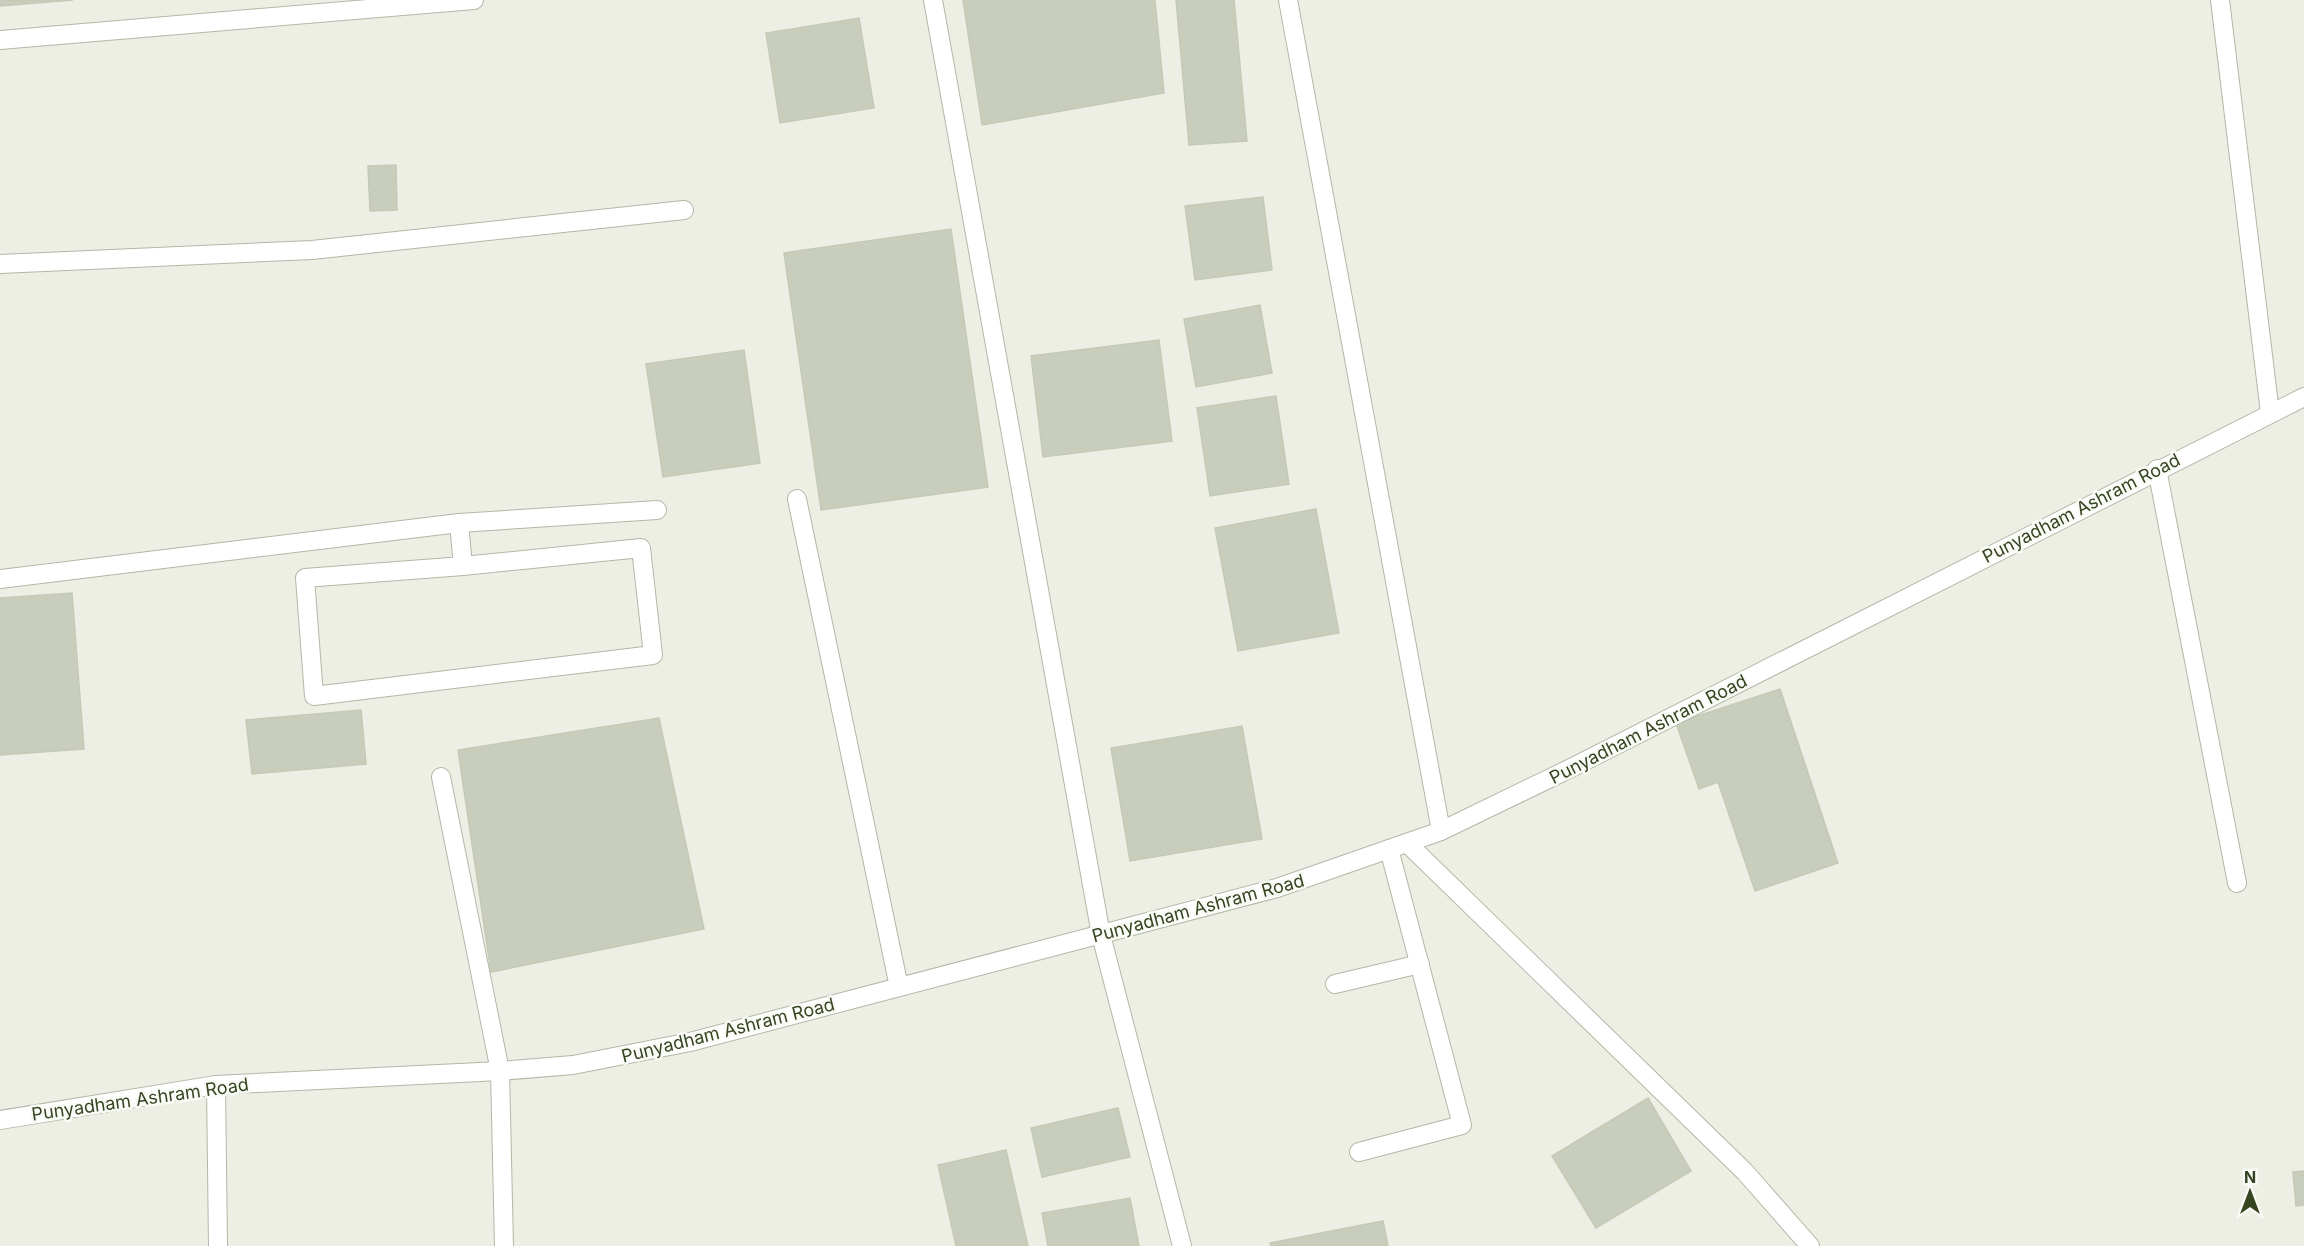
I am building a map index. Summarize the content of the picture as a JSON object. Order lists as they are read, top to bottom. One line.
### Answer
{"streets":{"street":["Punyadham Ashram Road"]},"north":"top"}
